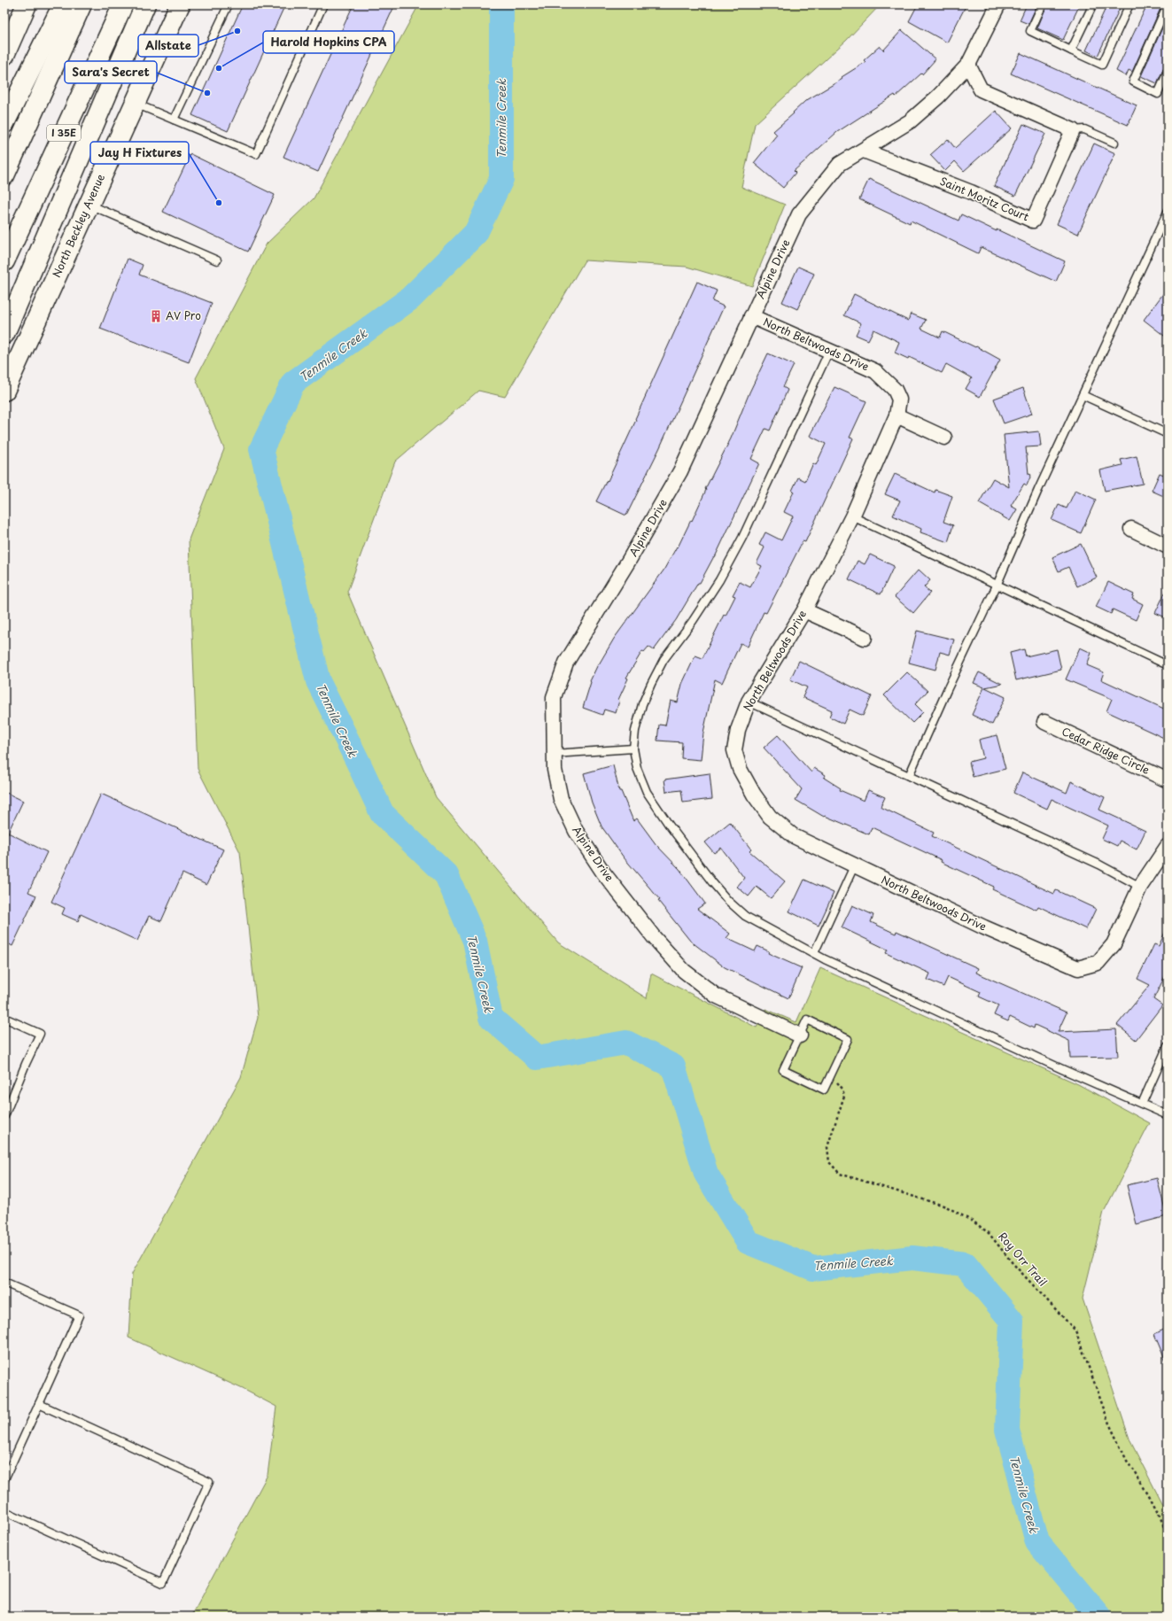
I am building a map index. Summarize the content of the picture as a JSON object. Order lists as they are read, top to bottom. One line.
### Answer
{"streets":{"main road":["I 35E","North Beckley Avenue"],"street":["Saint Moritz Court","Alpine Drive","North Beltwoods Drive","Cedar Ridge Circle"],"path":["Roy Orr Trail"]},"crossings":[["Saint Moritz Court","Alpine Drive"],["Alpine Drive","North Beltwoods Drive"]],"water":["Tenmile Creek"],"places":{"other":["Allstate","Harold Hopkins CPA","Sara's Secret","Jay H Fixtures"],"building":["AV Pro"]}}
